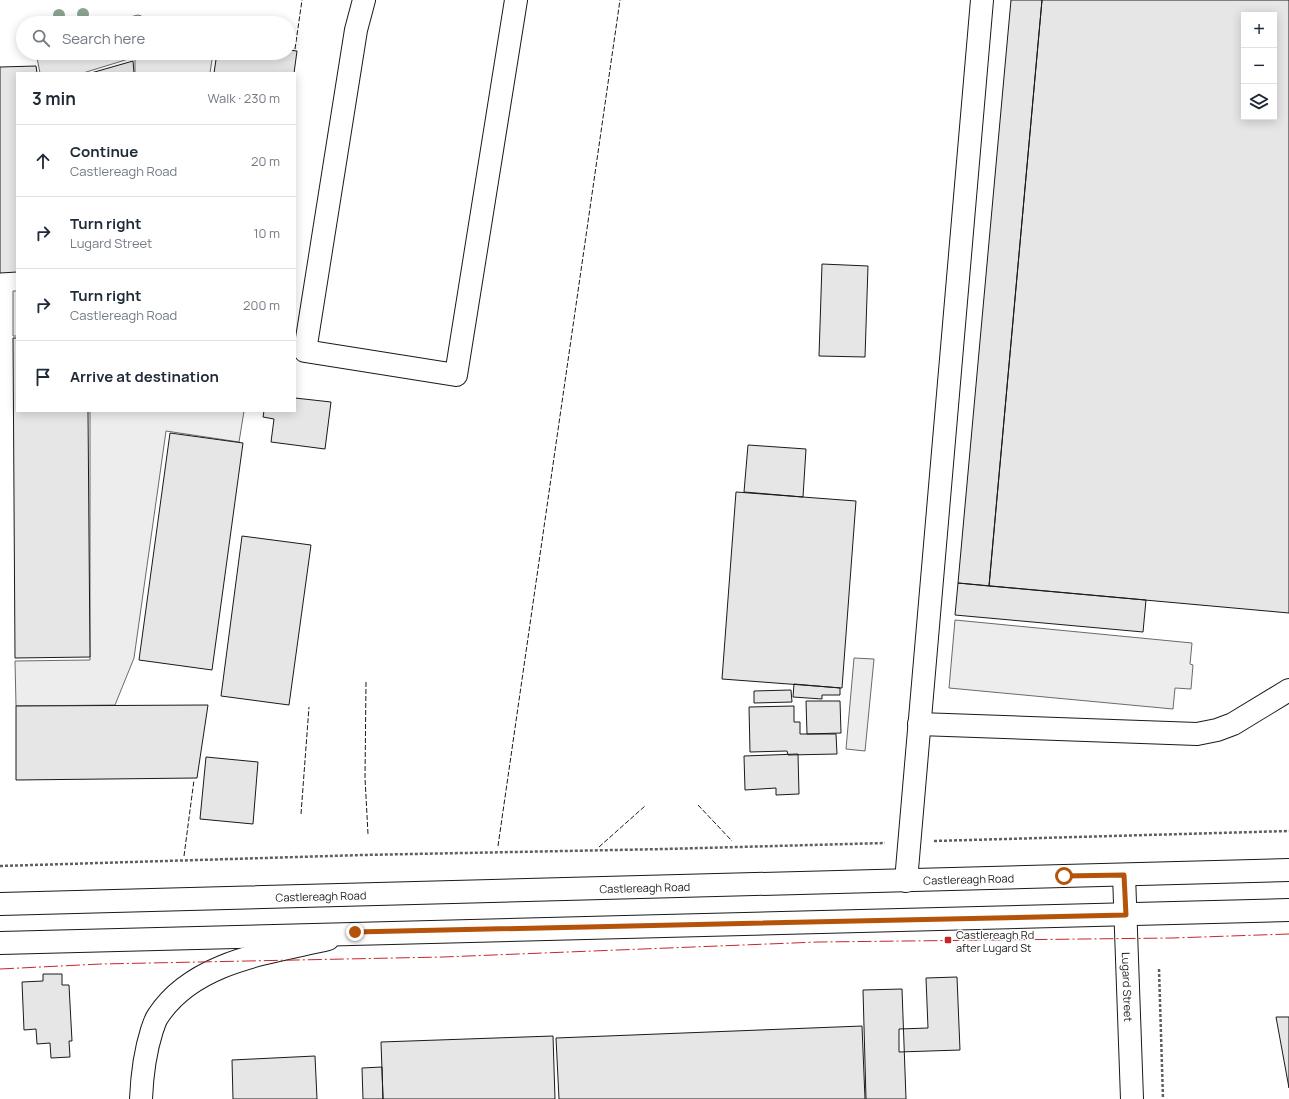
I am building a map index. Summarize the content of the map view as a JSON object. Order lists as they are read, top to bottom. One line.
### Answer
{"streets":{"main road":["Castlereagh Road","Lugard Street"]},"crossings":[["Castlereagh Road","Lugard Street"]],"places":{"transit":["Castlereagh Rd after Lugard St"]},"page":{"map_buttons":["+","−"],"search":"Search here","heading":["3 min","Walk · 230 m"],"list":[["Continue","Castlereagh Road","20 m"],["Turn right","Lugard Street","10 m"],["Turn right","Castlereagh Road","200 m"],"Arrive at destination"]}}
